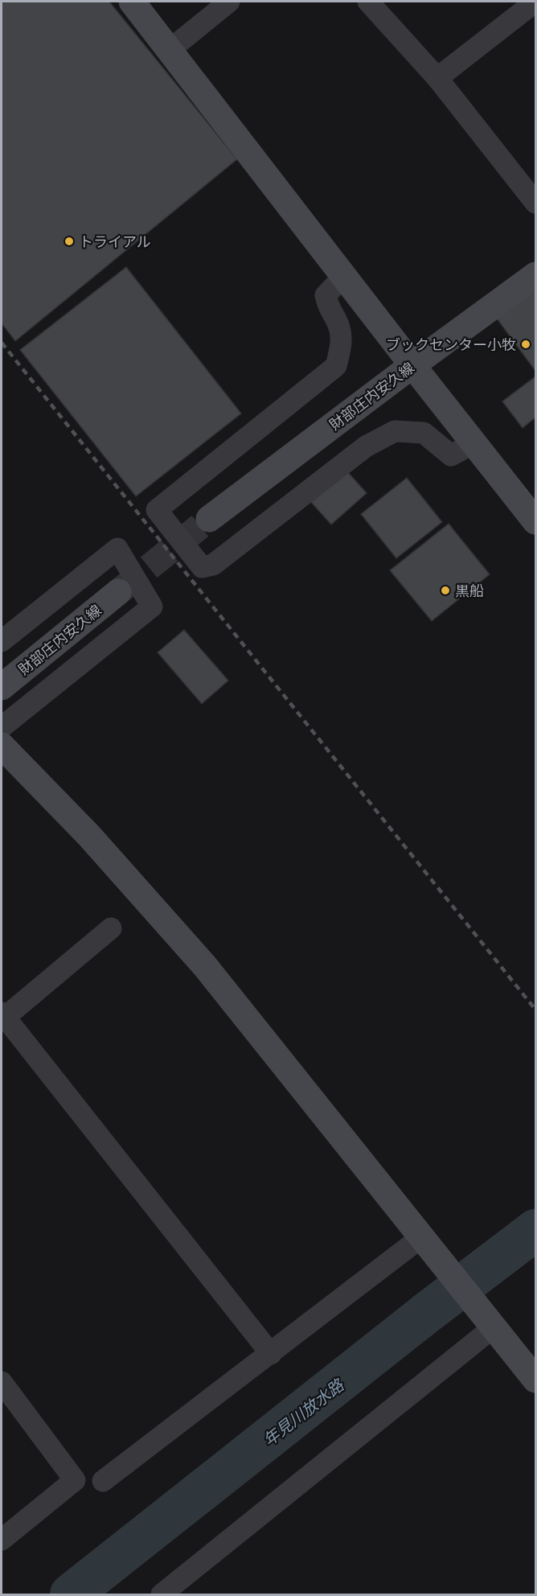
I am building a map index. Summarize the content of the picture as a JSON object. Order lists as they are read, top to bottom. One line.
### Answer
{"streets":{"street":["財部庄内安久線"]},"water":["年見川放水路"],"places":["トライアル","ブックセンター小牧","黒船"]}
